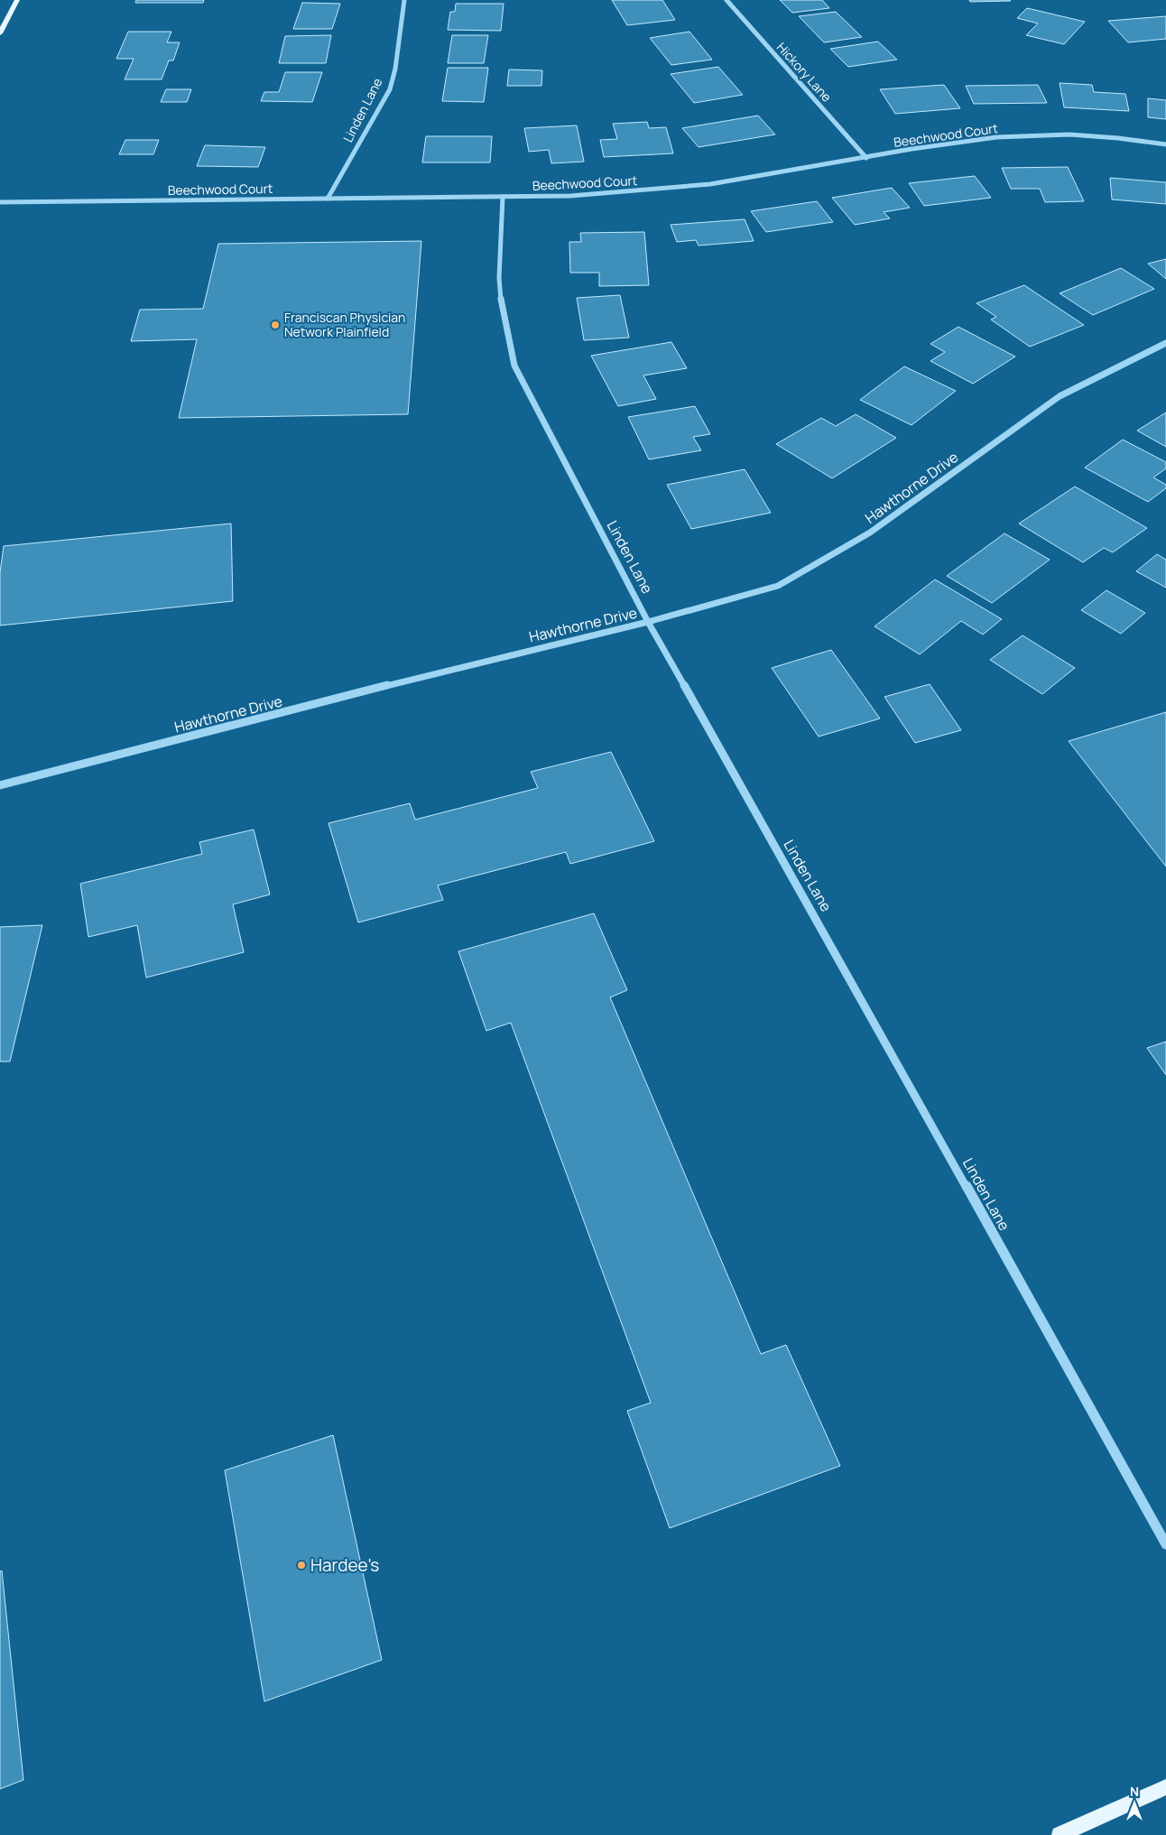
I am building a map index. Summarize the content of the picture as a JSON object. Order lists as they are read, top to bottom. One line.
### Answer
{"streets":{"street":["Hickory Lane","Linden Lane","Beechwood Court","Hawthorne Drive"]},"crossings":[["Hickory Lane","Beechwood Court"],["Linden Lane","Beechwood Court"],["Linden Lane","Hawthorne Drive"]],"places":["Franciscan Physician Network Plainfield","Hardee's"],"north":"top"}
